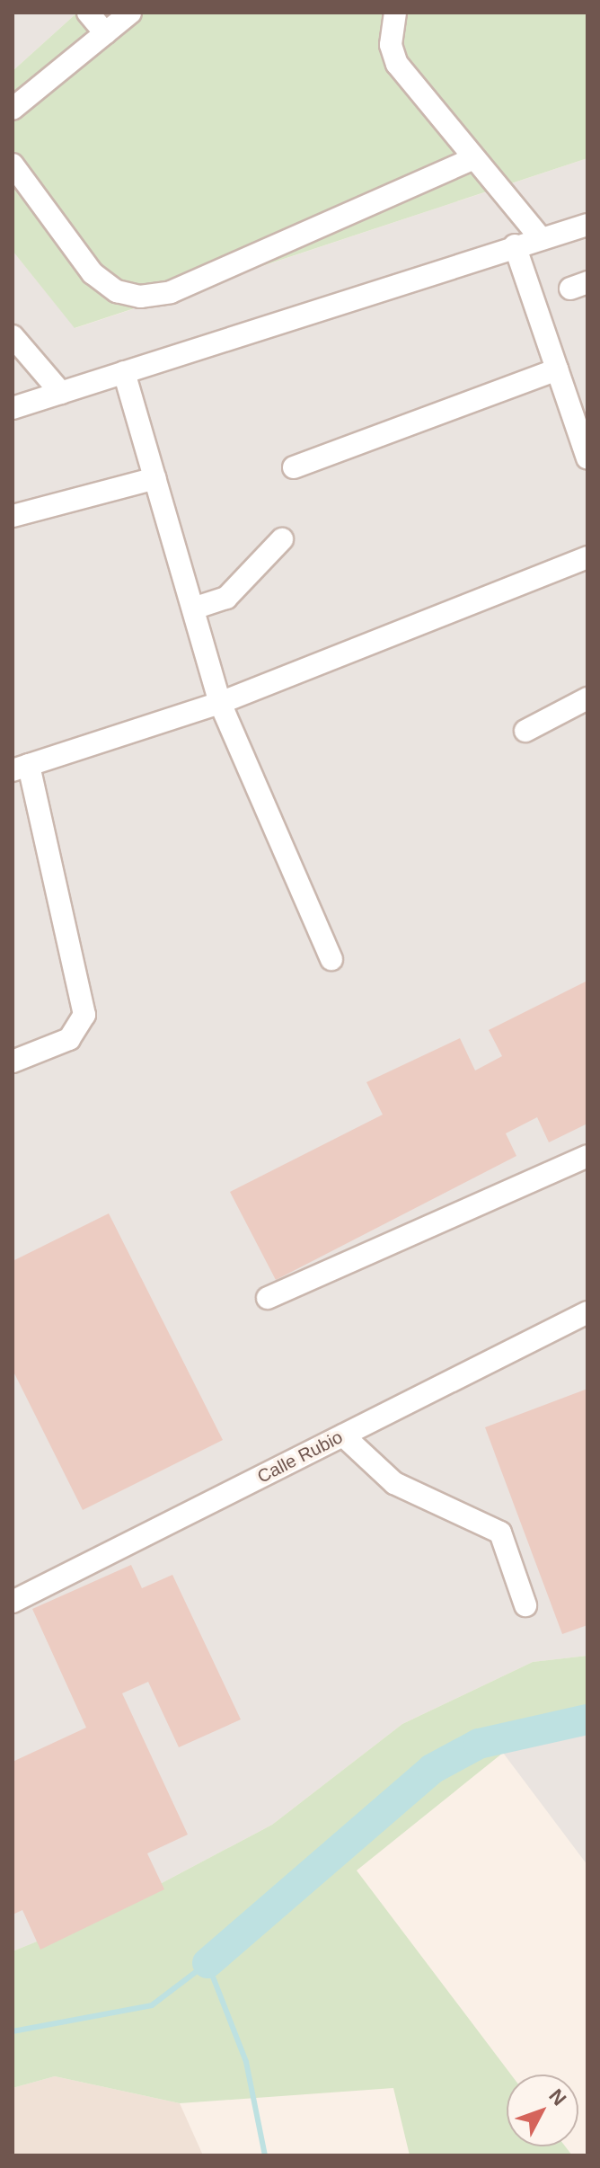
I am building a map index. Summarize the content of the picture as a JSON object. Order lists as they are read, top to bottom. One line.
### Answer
{"streets":{"street":["Calle Rubio"]},"north":"top right"}
